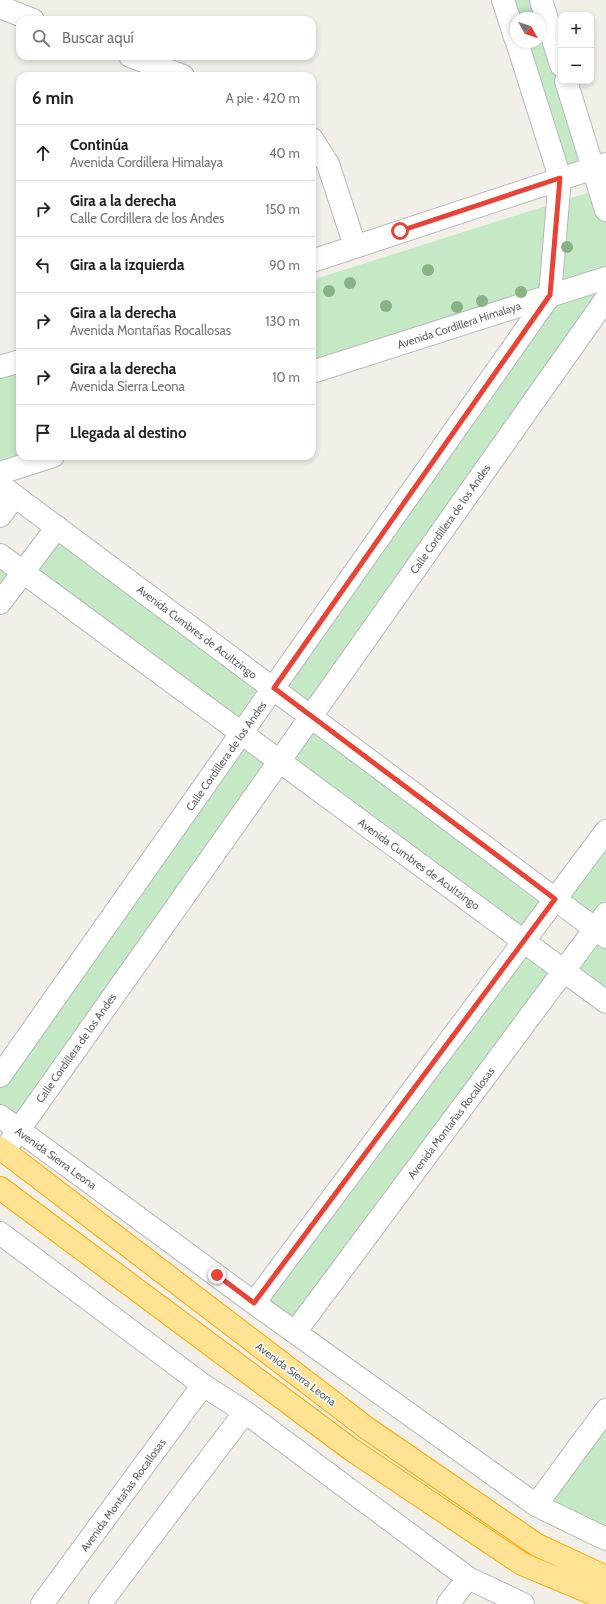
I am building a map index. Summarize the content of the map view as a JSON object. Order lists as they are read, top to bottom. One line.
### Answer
{"streets":{"highway":["Avenida Sierra Leona"],"street":["Avenida Cordillera Himalaya","Calle Cordillera de los Andes","Avenida Cumbres de Acultzingo","Avenida Montañas Rocallosas"]},"crossings":[["Avenida Cordillera Himalaya","Calle Cordillera de los Andes"],["Calle Cordillera de los Andes","Avenida Cumbres de Acultzingo"],["Calle Cordillera de los Andes","Avenida Sierra Leona"],["Avenida Cumbres de Acultzingo","Avenida Montañas Rocallosas"],["Avenida Montañas Rocallosas","Avenida Sierra Leona"]],"north":"bottom right","page":{"map_buttons":["+","−"],"search":"Buscar aquí","heading":["6 min","A pie · 420 m"],"list":[["Continúa","Avenida Cordillera Himalaya","40 m"],["Gira a la derecha","Calle Cordillera de los Andes","150 m"],["Gira a la izquierda","90 m"],["Gira a la derecha","Avenida Montañas Rocallosas","130 m"],["Gira a la derecha","Avenida Sierra Leona","10 m"],"Llegada al destino"]}}
